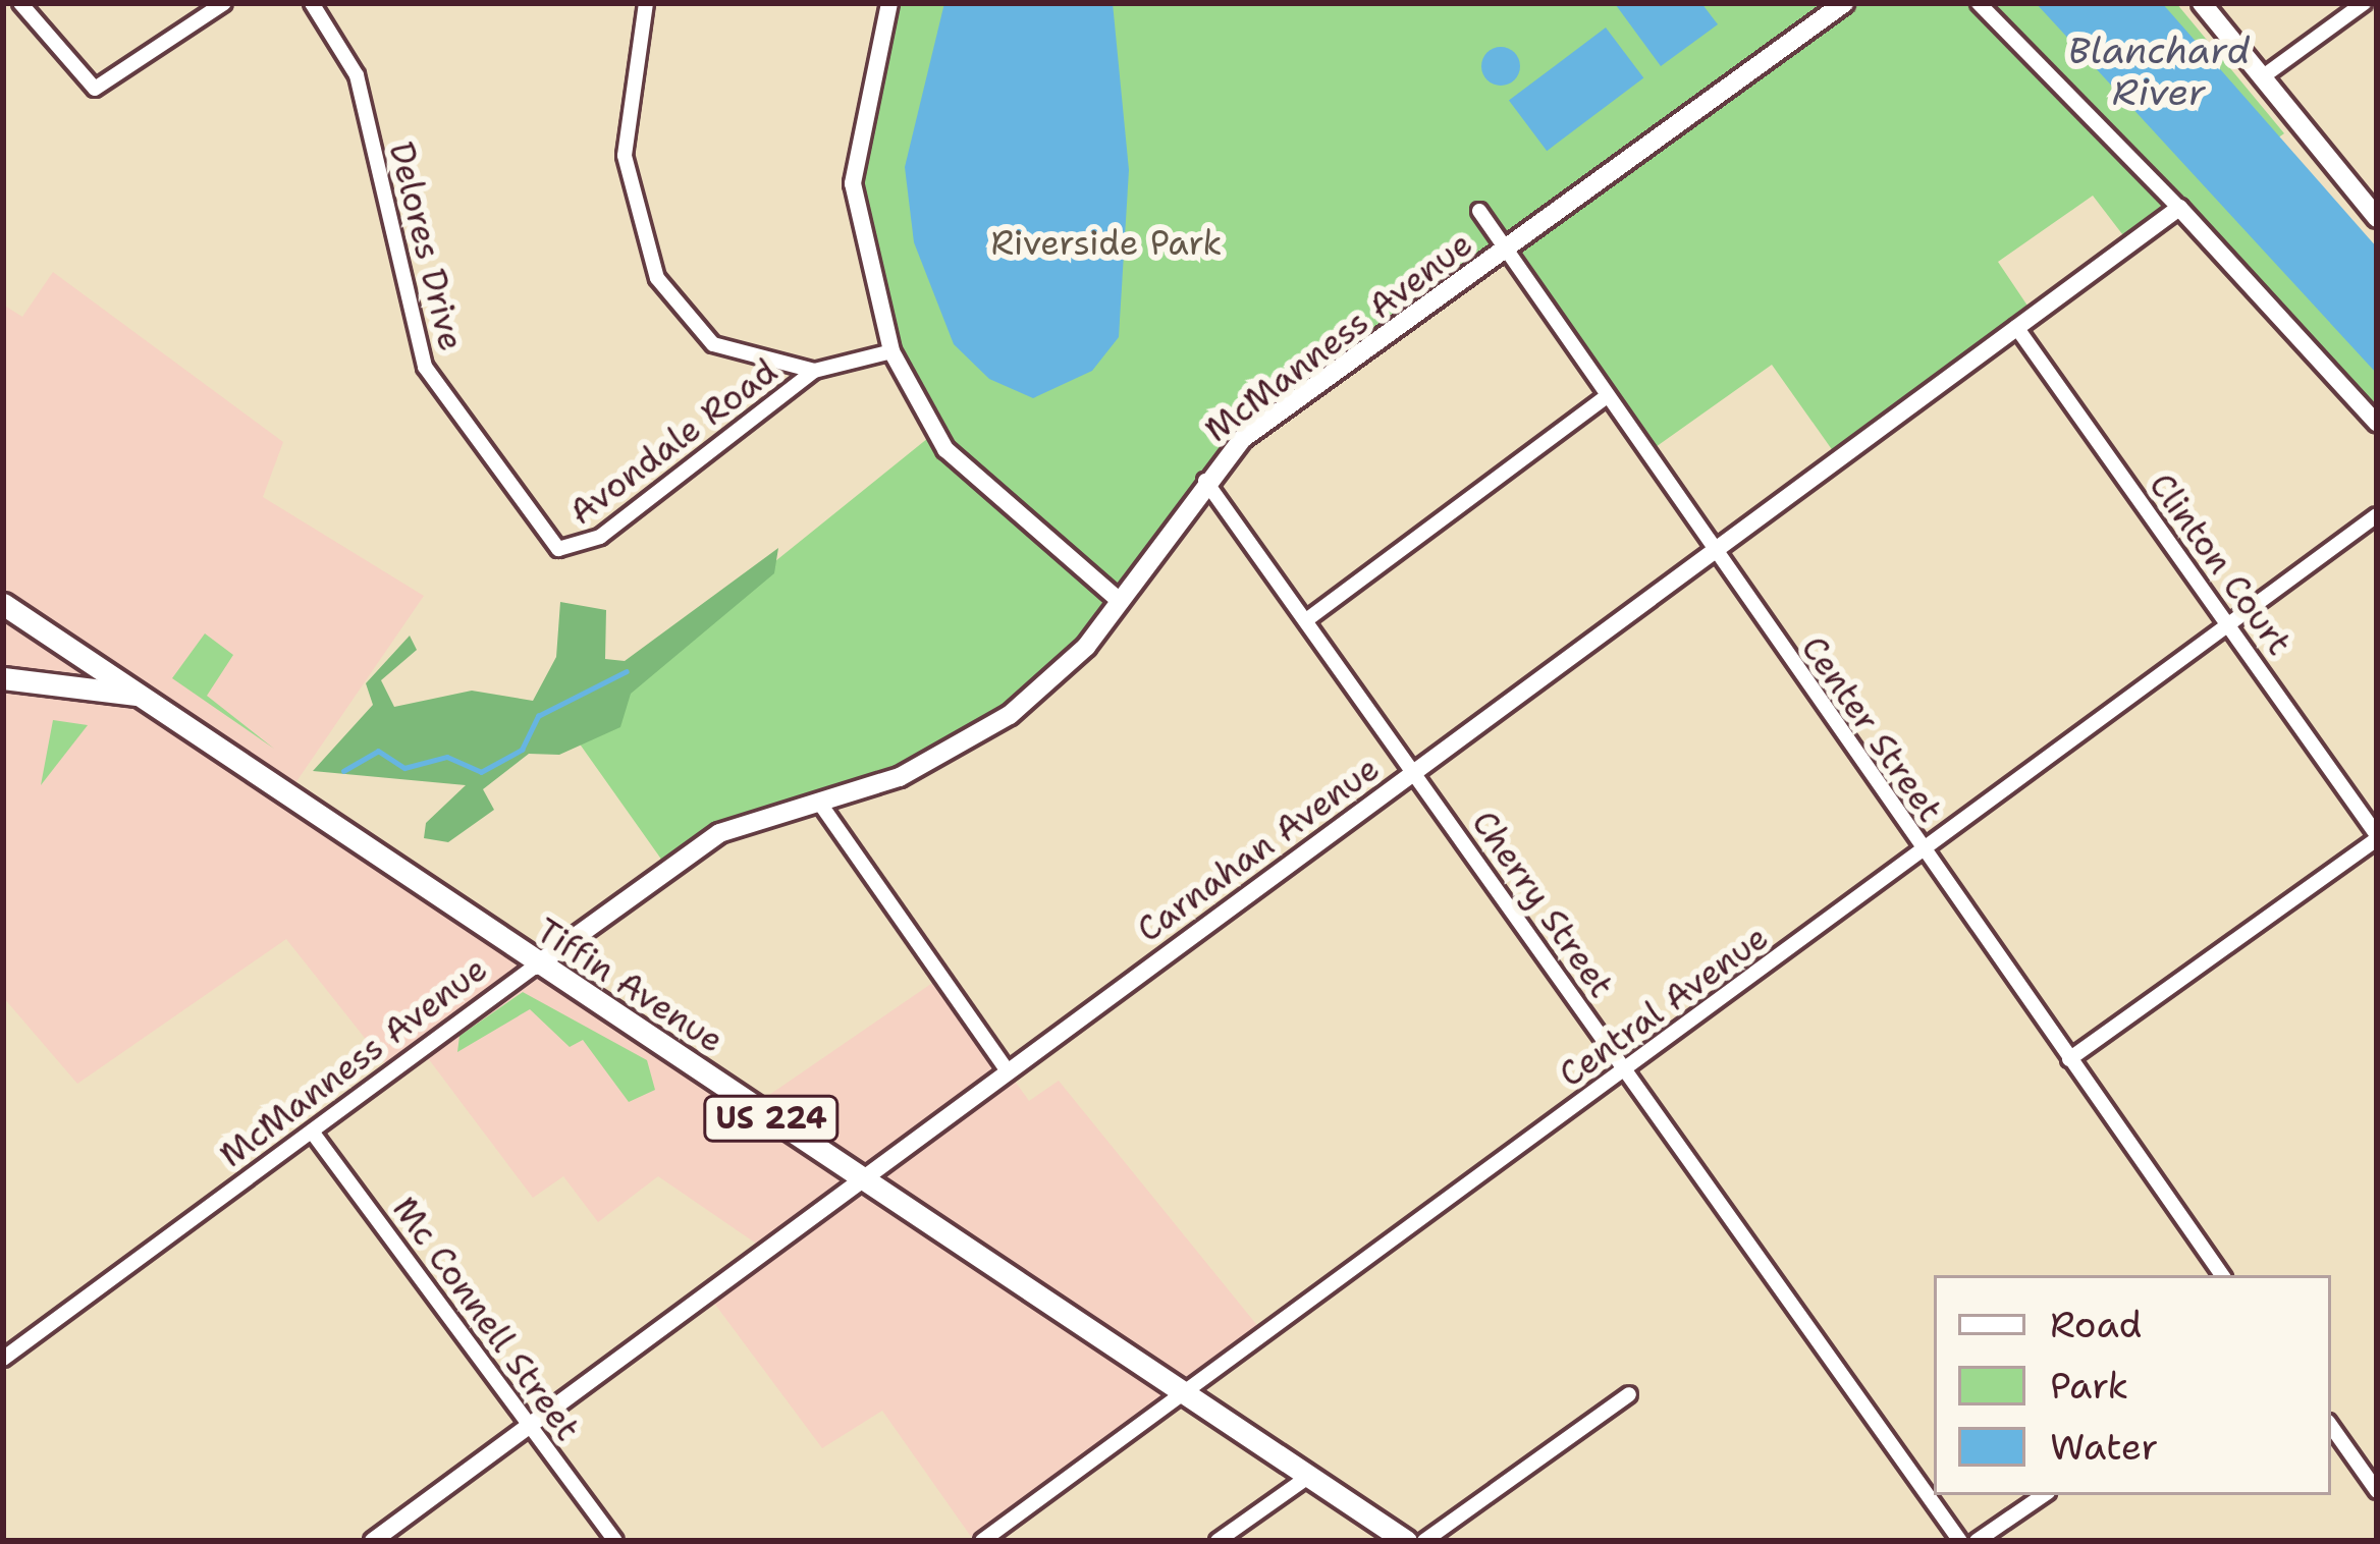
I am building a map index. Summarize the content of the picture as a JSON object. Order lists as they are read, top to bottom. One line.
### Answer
{"streets":{"main road":["McManness Avenue","Tiffin Avenue","US 224"],"street":["Delores Drive","Avondale Road","Clinton Court","Center Street","Carnahan Avenue","Cherry Street","Central Avenue","Mc Connell Street"]},"crossings":[["Delores Drive","Avondale Road"],["McManness Avenue","Center Street"],["McManness Avenue","Cherry Street"],["McManness Avenue","Tiffin Avenue"],["McManness Avenue","Mc Connell Street"],["Clinton Court","Carnahan Avenue"],["Clinton Court","Central Avenue"],["Center Street","Carnahan Avenue"],["Center Street","Central Avenue"],["Carnahan Avenue","Cherry Street"],["Carnahan Avenue","Tiffin Avenue"],["Carnahan Avenue","Mc Connell Street"],["Cherry Street","Central Avenue"],["Tiffin Avenue","Central Avenue"]],"water":["Blanchard River"],"parks":["Riverside Park"],"legend":["Road","Park","Water"]}
